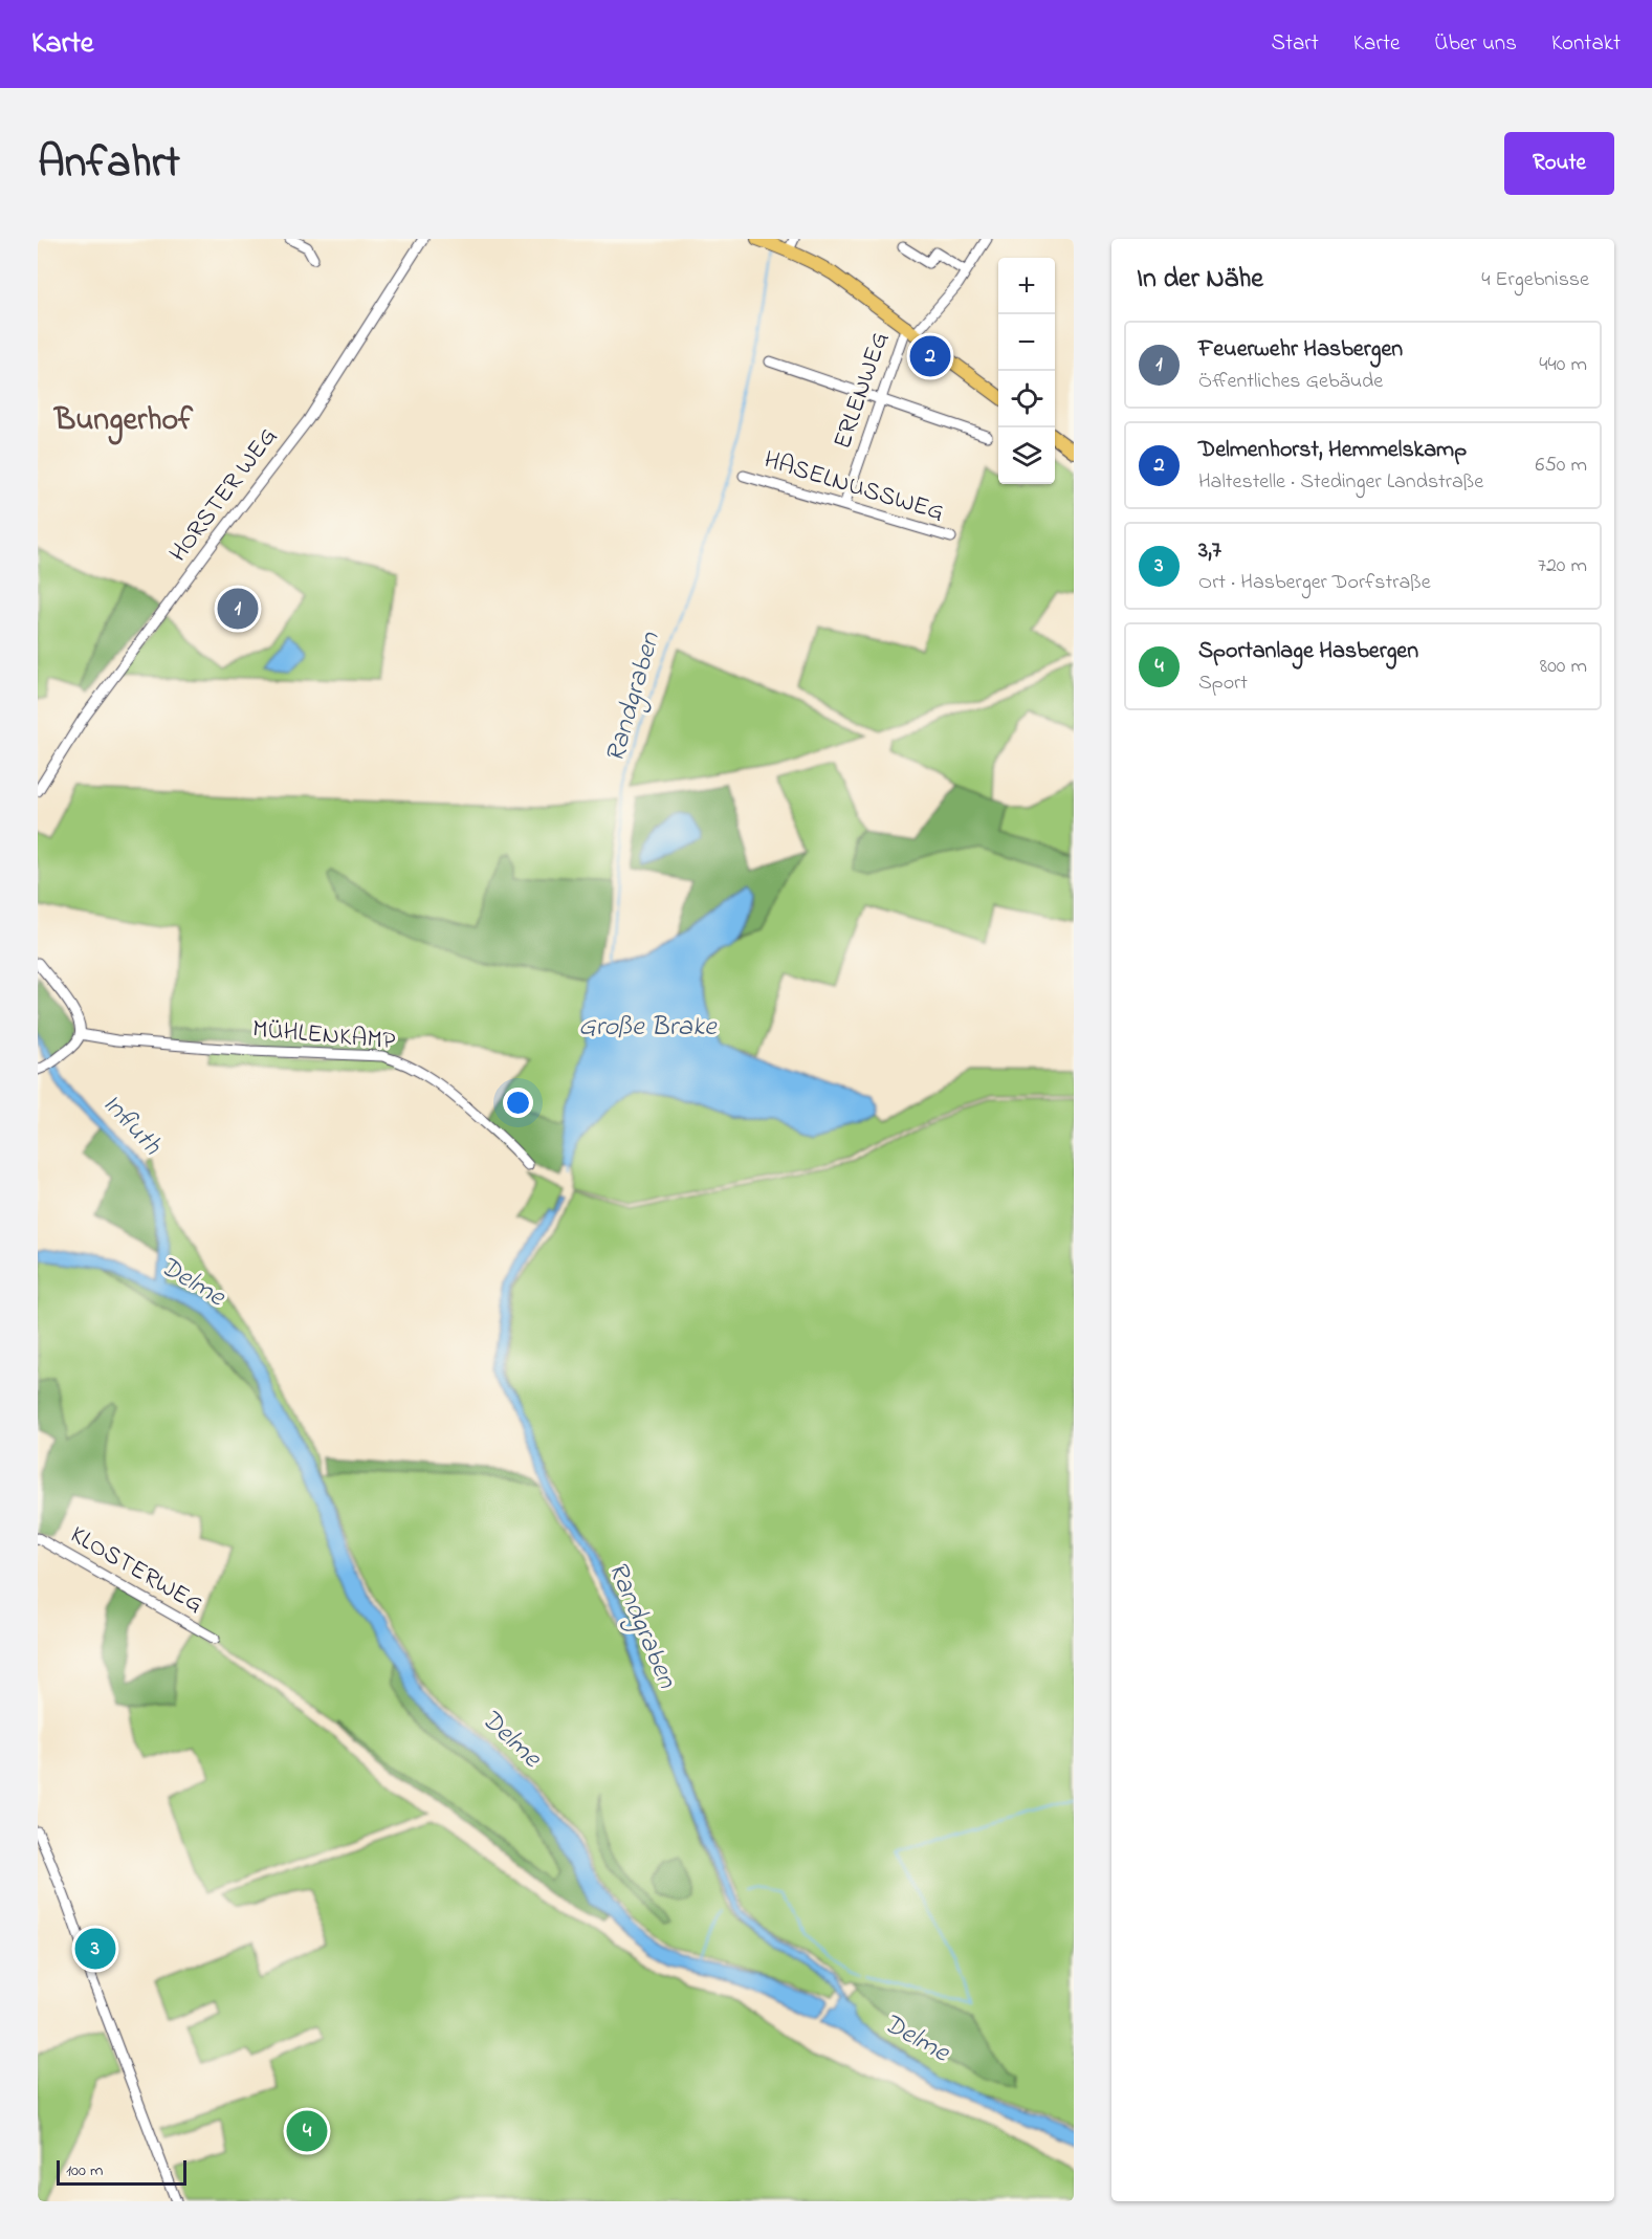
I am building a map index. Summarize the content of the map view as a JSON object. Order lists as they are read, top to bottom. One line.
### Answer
{"streets":{"street":["ERLENWEG","HASELNUSSWEG","HORSTER WEG","MÜHLENKAMP","KLOSTERWEG"]},"crossings":[["ERLENWEG","HASELNUSSWEG"]],"districts":["Bungerhof"],"water":["Randgraben","Große Brake","Influth","Delme"],"scale_bar":"100 m","page":{"header":"Karte","nav":["Start","Karte","Über uns","Kontakt"],"title":"Anfahrt","buttons":"Route","heading":["In der Nähe","4 Ergebnisse"],"map_buttons":["+","−"],"list":[{"mark":"1","name":"Feuerwehr Hasbergen","note":"Öffentliches Gebäude","value":"440 m"},{"mark":"2","name":"Delmenhorst, Hemmelskamp","note":"Haltestelle · Stedinger Landstraße","value":"650 m"},{"mark":"3","name":"3,7","note":"Ort · Hasberger Dorfstraße","value":"720 m"},{"mark":"4","name":"Sportanlage Hasbergen","note":"Sport","value":"800 m"}],"pins":["2","1","3","4"],"scale":"100 m"}}
